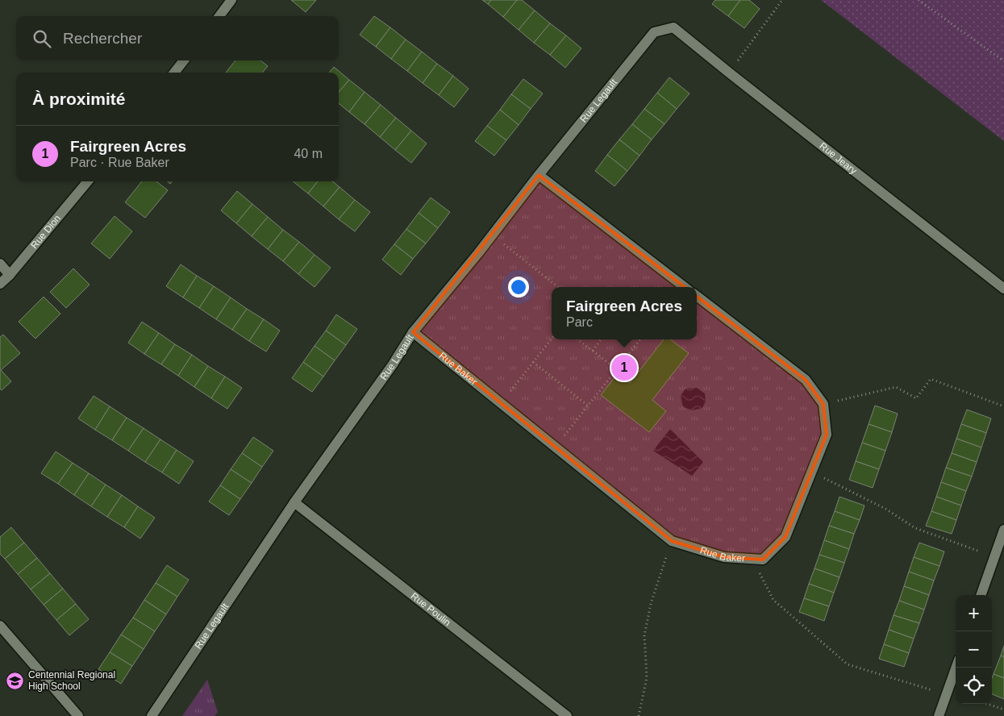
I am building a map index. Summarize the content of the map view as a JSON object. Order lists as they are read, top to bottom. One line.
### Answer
{"streets":{"street":["Rue Legault","Rue Jeary","Rue Dion","Rue Baker","Rue Poulin"]},"crossings":[["Rue Legault","Rue Jeary"],["Rue Legault","Rue Baker"],["Rue Legault","Rue Poulin"]],"places":{"school or university":["Centennial Regional High School"]},"page":{"search":"Rechercher","heading":"À proximité","list":[{"mark":"1","name":"Fairgreen Acres","note":"Parc · Rue Baker","value":"40 m"}],"popup":["Fairgreen Acres","Parc"],"pins":"1","map_buttons":["+","−"]}}
